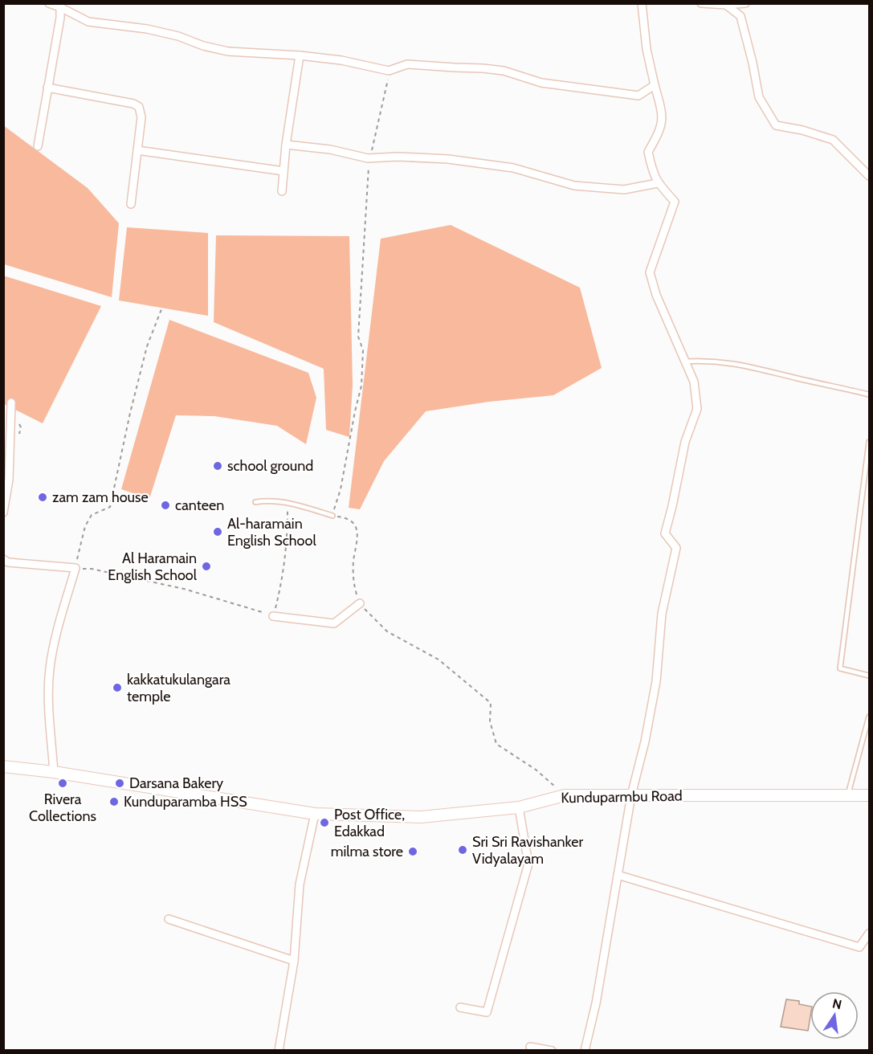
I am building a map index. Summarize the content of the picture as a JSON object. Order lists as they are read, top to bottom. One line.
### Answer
{"streets":{"main road":["Kunduparmbu Road"]},"places":["school ground","zam zam house","canteen","Al-haramain English School","Al Haramain English School","kakkatukulangara temple","Rivera Collections","Darsana Bakery","Kunduparamba HSS","Post Office, Edakkad","Sri Sri Ravishanker Vidyalayam","milma store"],"north":"top"}
